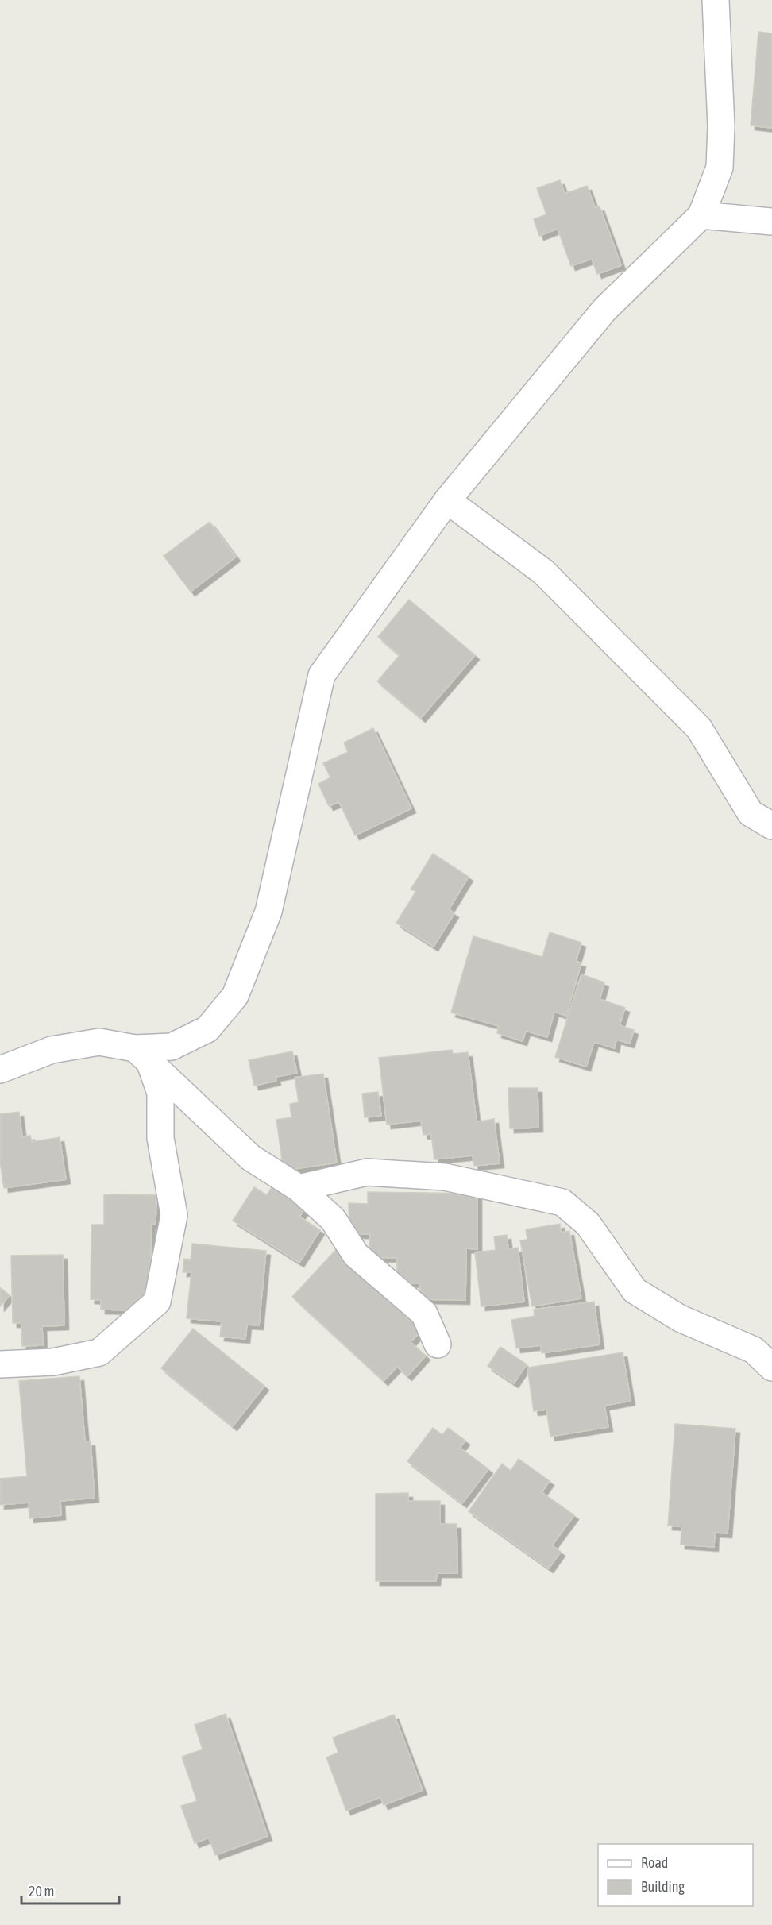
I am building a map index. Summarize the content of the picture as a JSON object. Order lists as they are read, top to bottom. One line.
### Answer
{"legend":["Road","Building"],"scale_bar":"20 m"}
